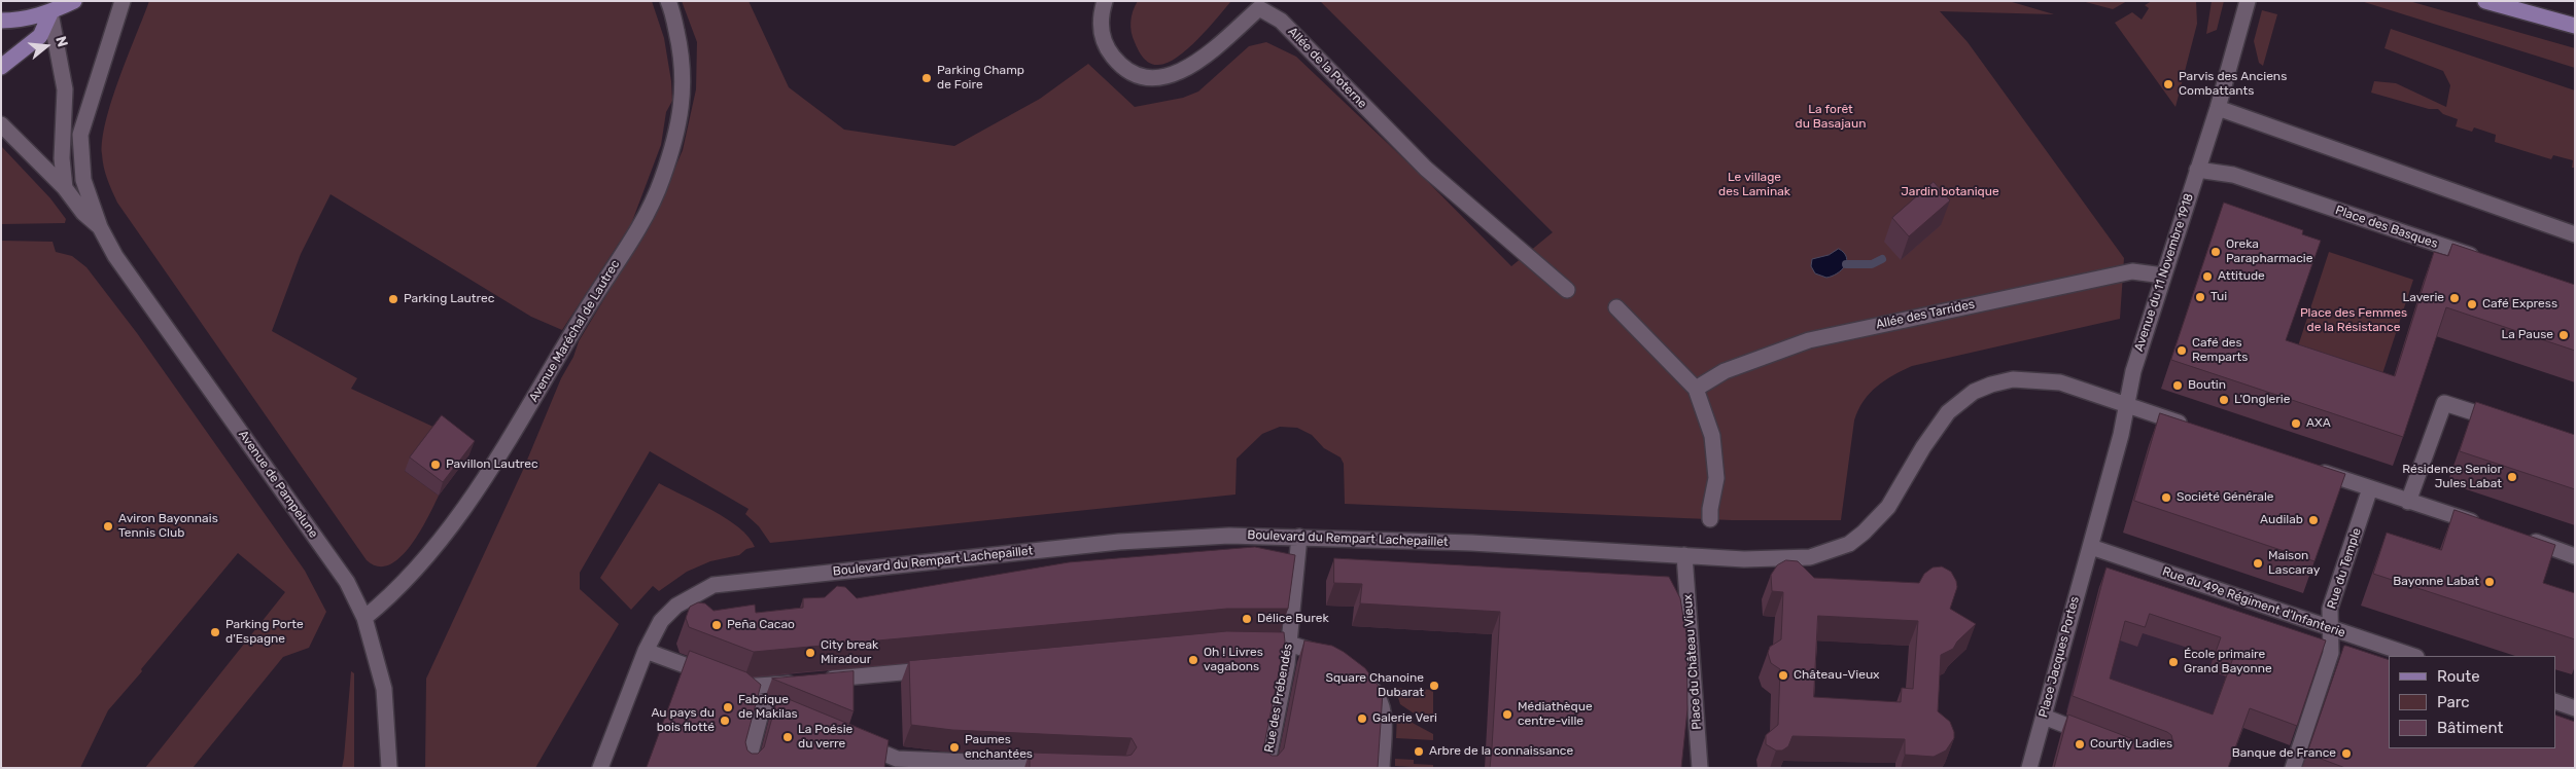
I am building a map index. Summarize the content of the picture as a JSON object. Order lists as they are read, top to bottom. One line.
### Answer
{"streets":{"street":["Allée de la Poterne","Place des Basques","Avenue du 11 Novembre 1918","Allée des Tarrides","Avenue Maréchal de Lautrec","Avenue de Pampelune","Boulevard du Rempart Lachepaillet","Rue du Temple","Rue du 49e Régiment d'Infanterie","Place Jacques Portes","Place du Château Vieux","Rue des Prébendés"]},"crossings":[["Place des Basques","Avenue du 11 Novembre 1918"],["Avenue du 11 Novembre 1918","Allée des Tarrides"],["Avenue du 11 Novembre 1918","Boulevard du Rempart Lachepaillet"],["Avenue du 11 Novembre 1918","Rue du 49e Régiment d'Infanterie"],["Avenue du 11 Novembre 1918","Place Jacques Portes"],["Avenue Maréchal de Lautrec","Avenue de Pampelune"],["Boulevard du Rempart Lachepaillet","Place du Château Vieux"],["Boulevard du Rempart Lachepaillet","Rue des Prébendés"],["Rue du Temple","Rue du 49e Régiment d'Infanterie"],["Rue du 49e Régiment d'Infanterie","Place Jacques Portes"]],"parks":["La forêt du Basajaun","Le village des Laminak","Jardin botanique","Place des Femmes de la Résistance"],"places":["Parking Champ de Foire","Parvis des Anciens Combattants","Oreka Parapharmacie","Attitude","Tui","Laverie","Parking Lautrec","Café Express","La Pause","Café des Remparts","Boutin","L'Onglerie","AXA","Pavillon Lautrec","Résidence Senior Jules Labat","Société Générale","Audilab","Aviron Bayonnais Tennis Club","Maison Lascaray","Bayonne Labat","Délice Burek","Peña Cacao","Parking Porte d'Espagne","City break Miradour","Oh ! Livres vagabons","École primaire Grand Bayonne","Château-Vieux","Square Chanoine Dubarat","Fabrique de Makilas","Médiathèque centre-ville","Galerie Veri","Au pays du bois flotté","La Poésie du verre","Courtly Ladies","Paumes enchantées","Arbre de la connaissance","Banque de France"],"legend":["Route","Parc","Bâtiment"],"north":"right"}
